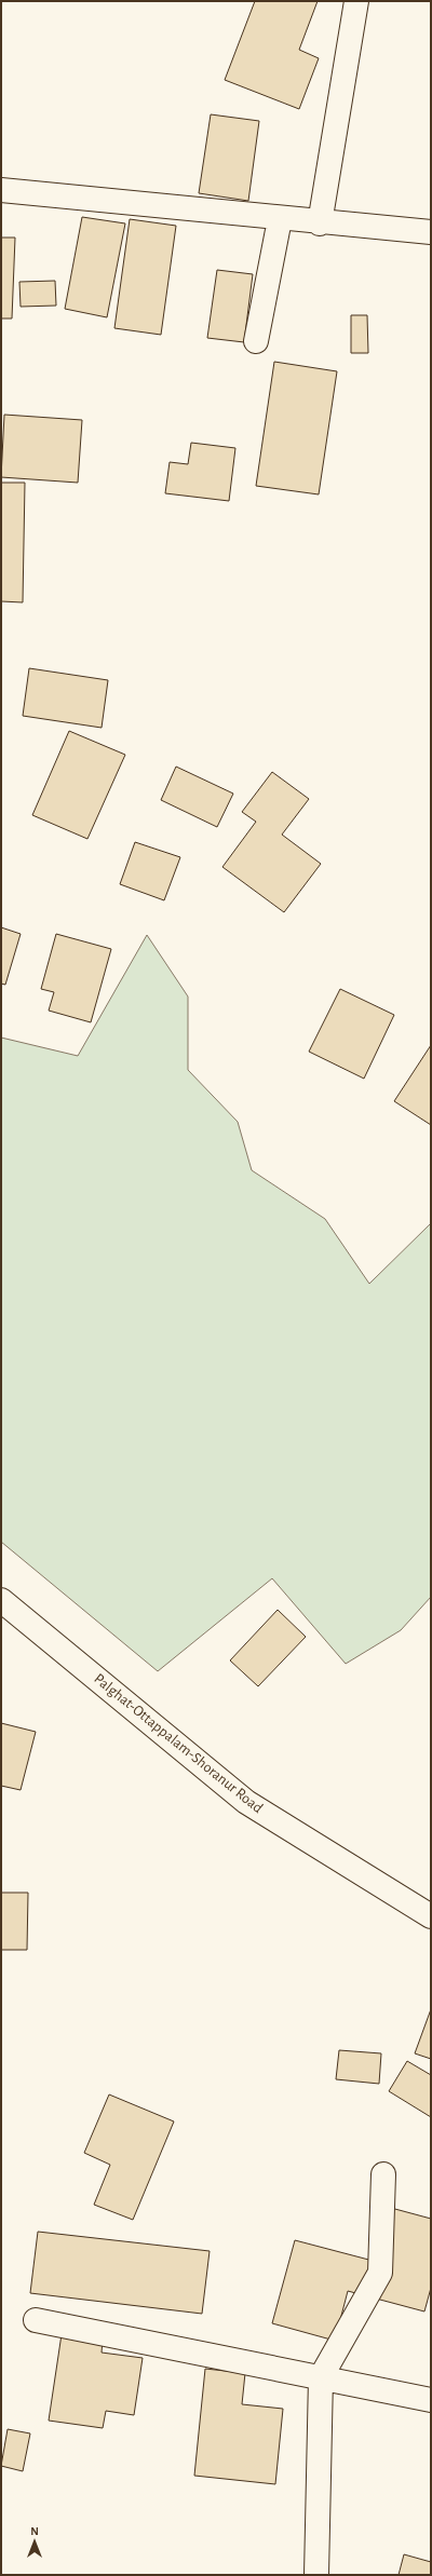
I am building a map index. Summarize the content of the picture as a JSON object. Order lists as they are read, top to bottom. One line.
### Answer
{"streets":{"street":["Palghat-Ottappalam-Shoranur Road"]},"north":"top"}
